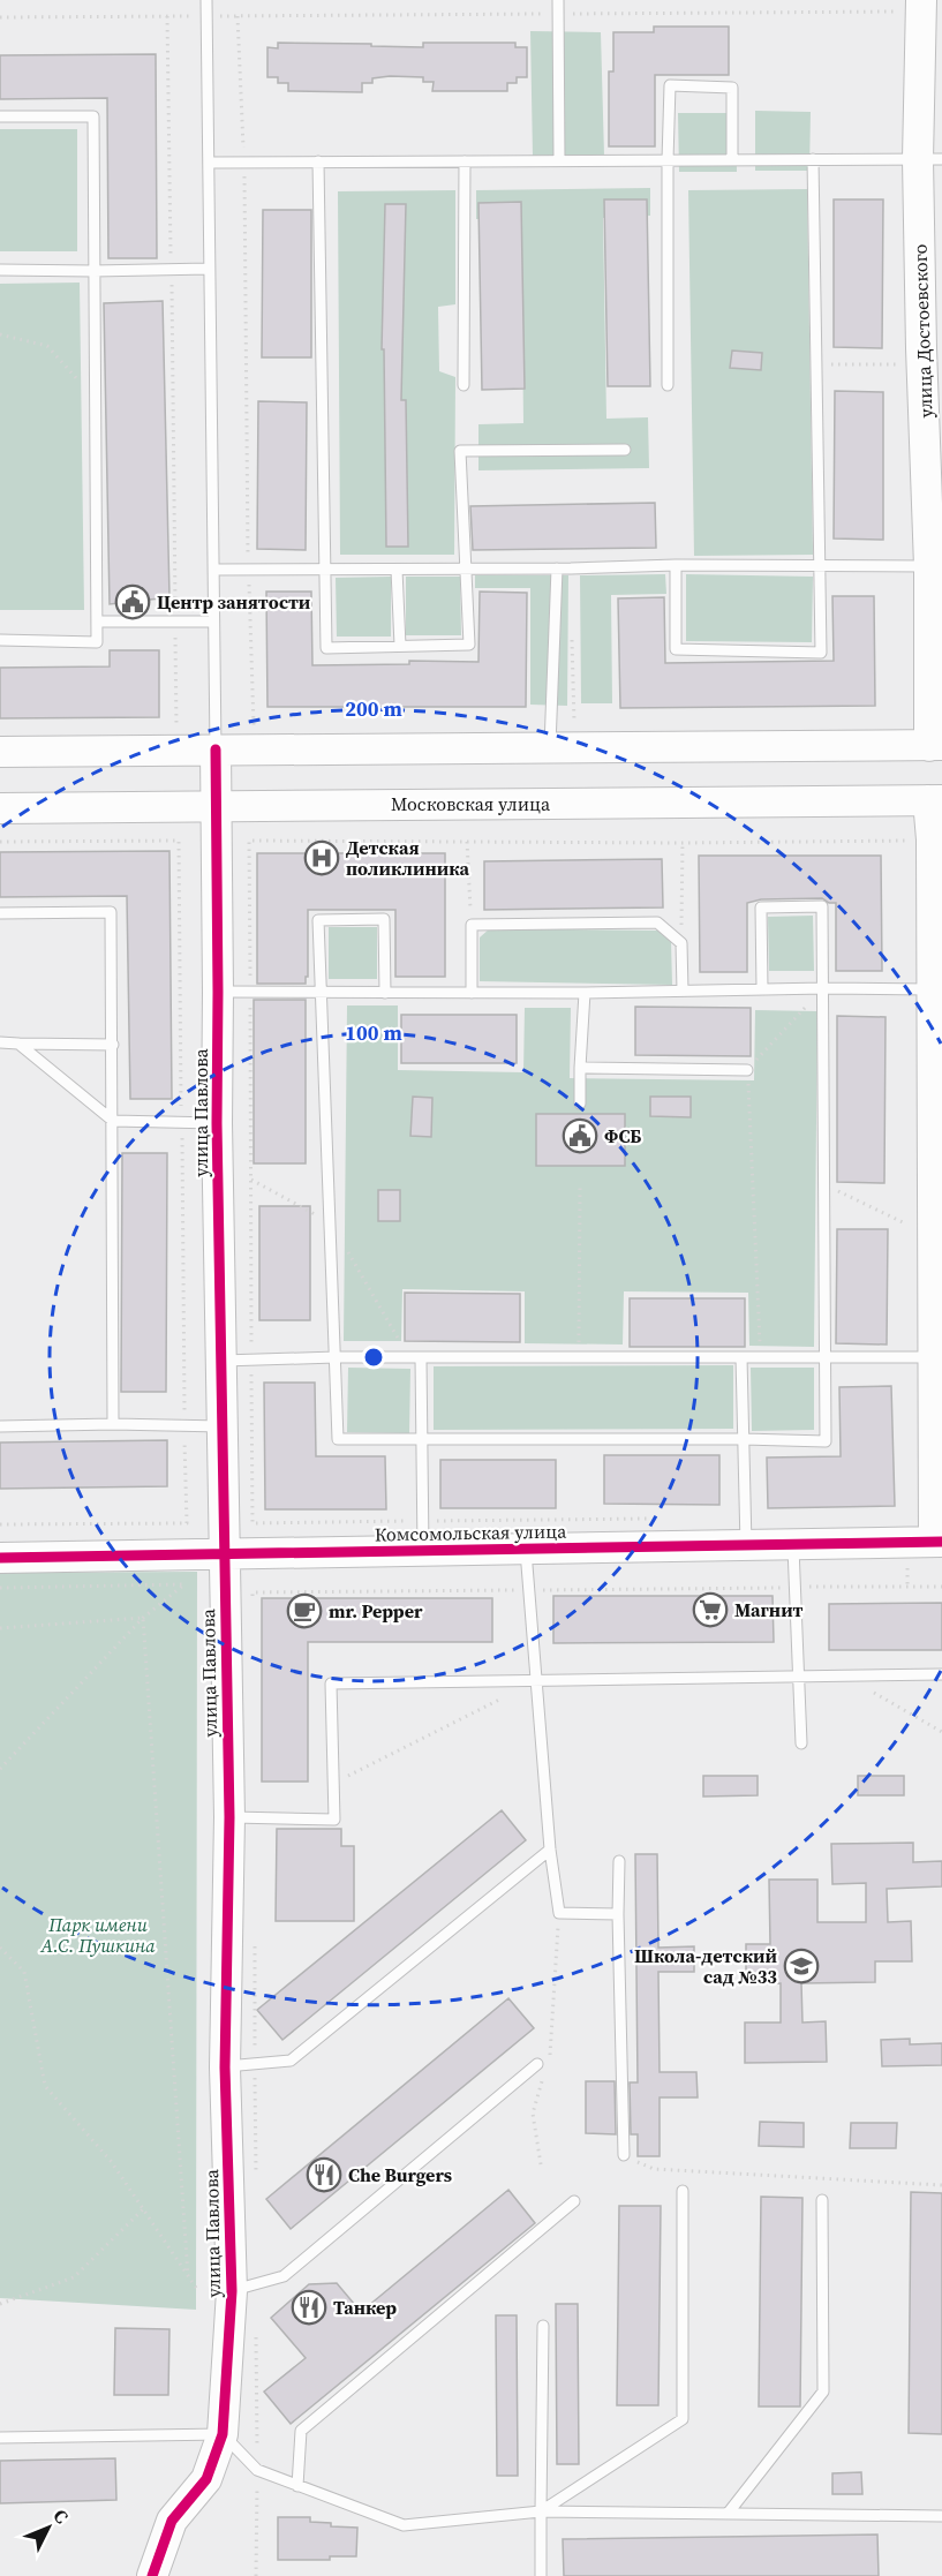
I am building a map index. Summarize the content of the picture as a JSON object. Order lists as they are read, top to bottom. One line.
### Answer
{"streets":{"street":["улица Достоевского","Московская улица","улица Павлова","Комсомольская улица"]},"crossings":[["Московская улица","улица Павлова"],["улица Павлова","Комсомольская улица"]],"parks":["Парк имени А.С. Пушкина"],"places":{"public building":["Центр занятости","ФСБ"],"hospital":["Детская поликлиника"],"supermarket":["Магнит"],"cafe":["mr. Pepper"],"school or university":["Школа-детский сад №33"],"restaurant":["Che Burgers","Танкер"]},"north":"top right","rings":["200 m","100 m"]}
